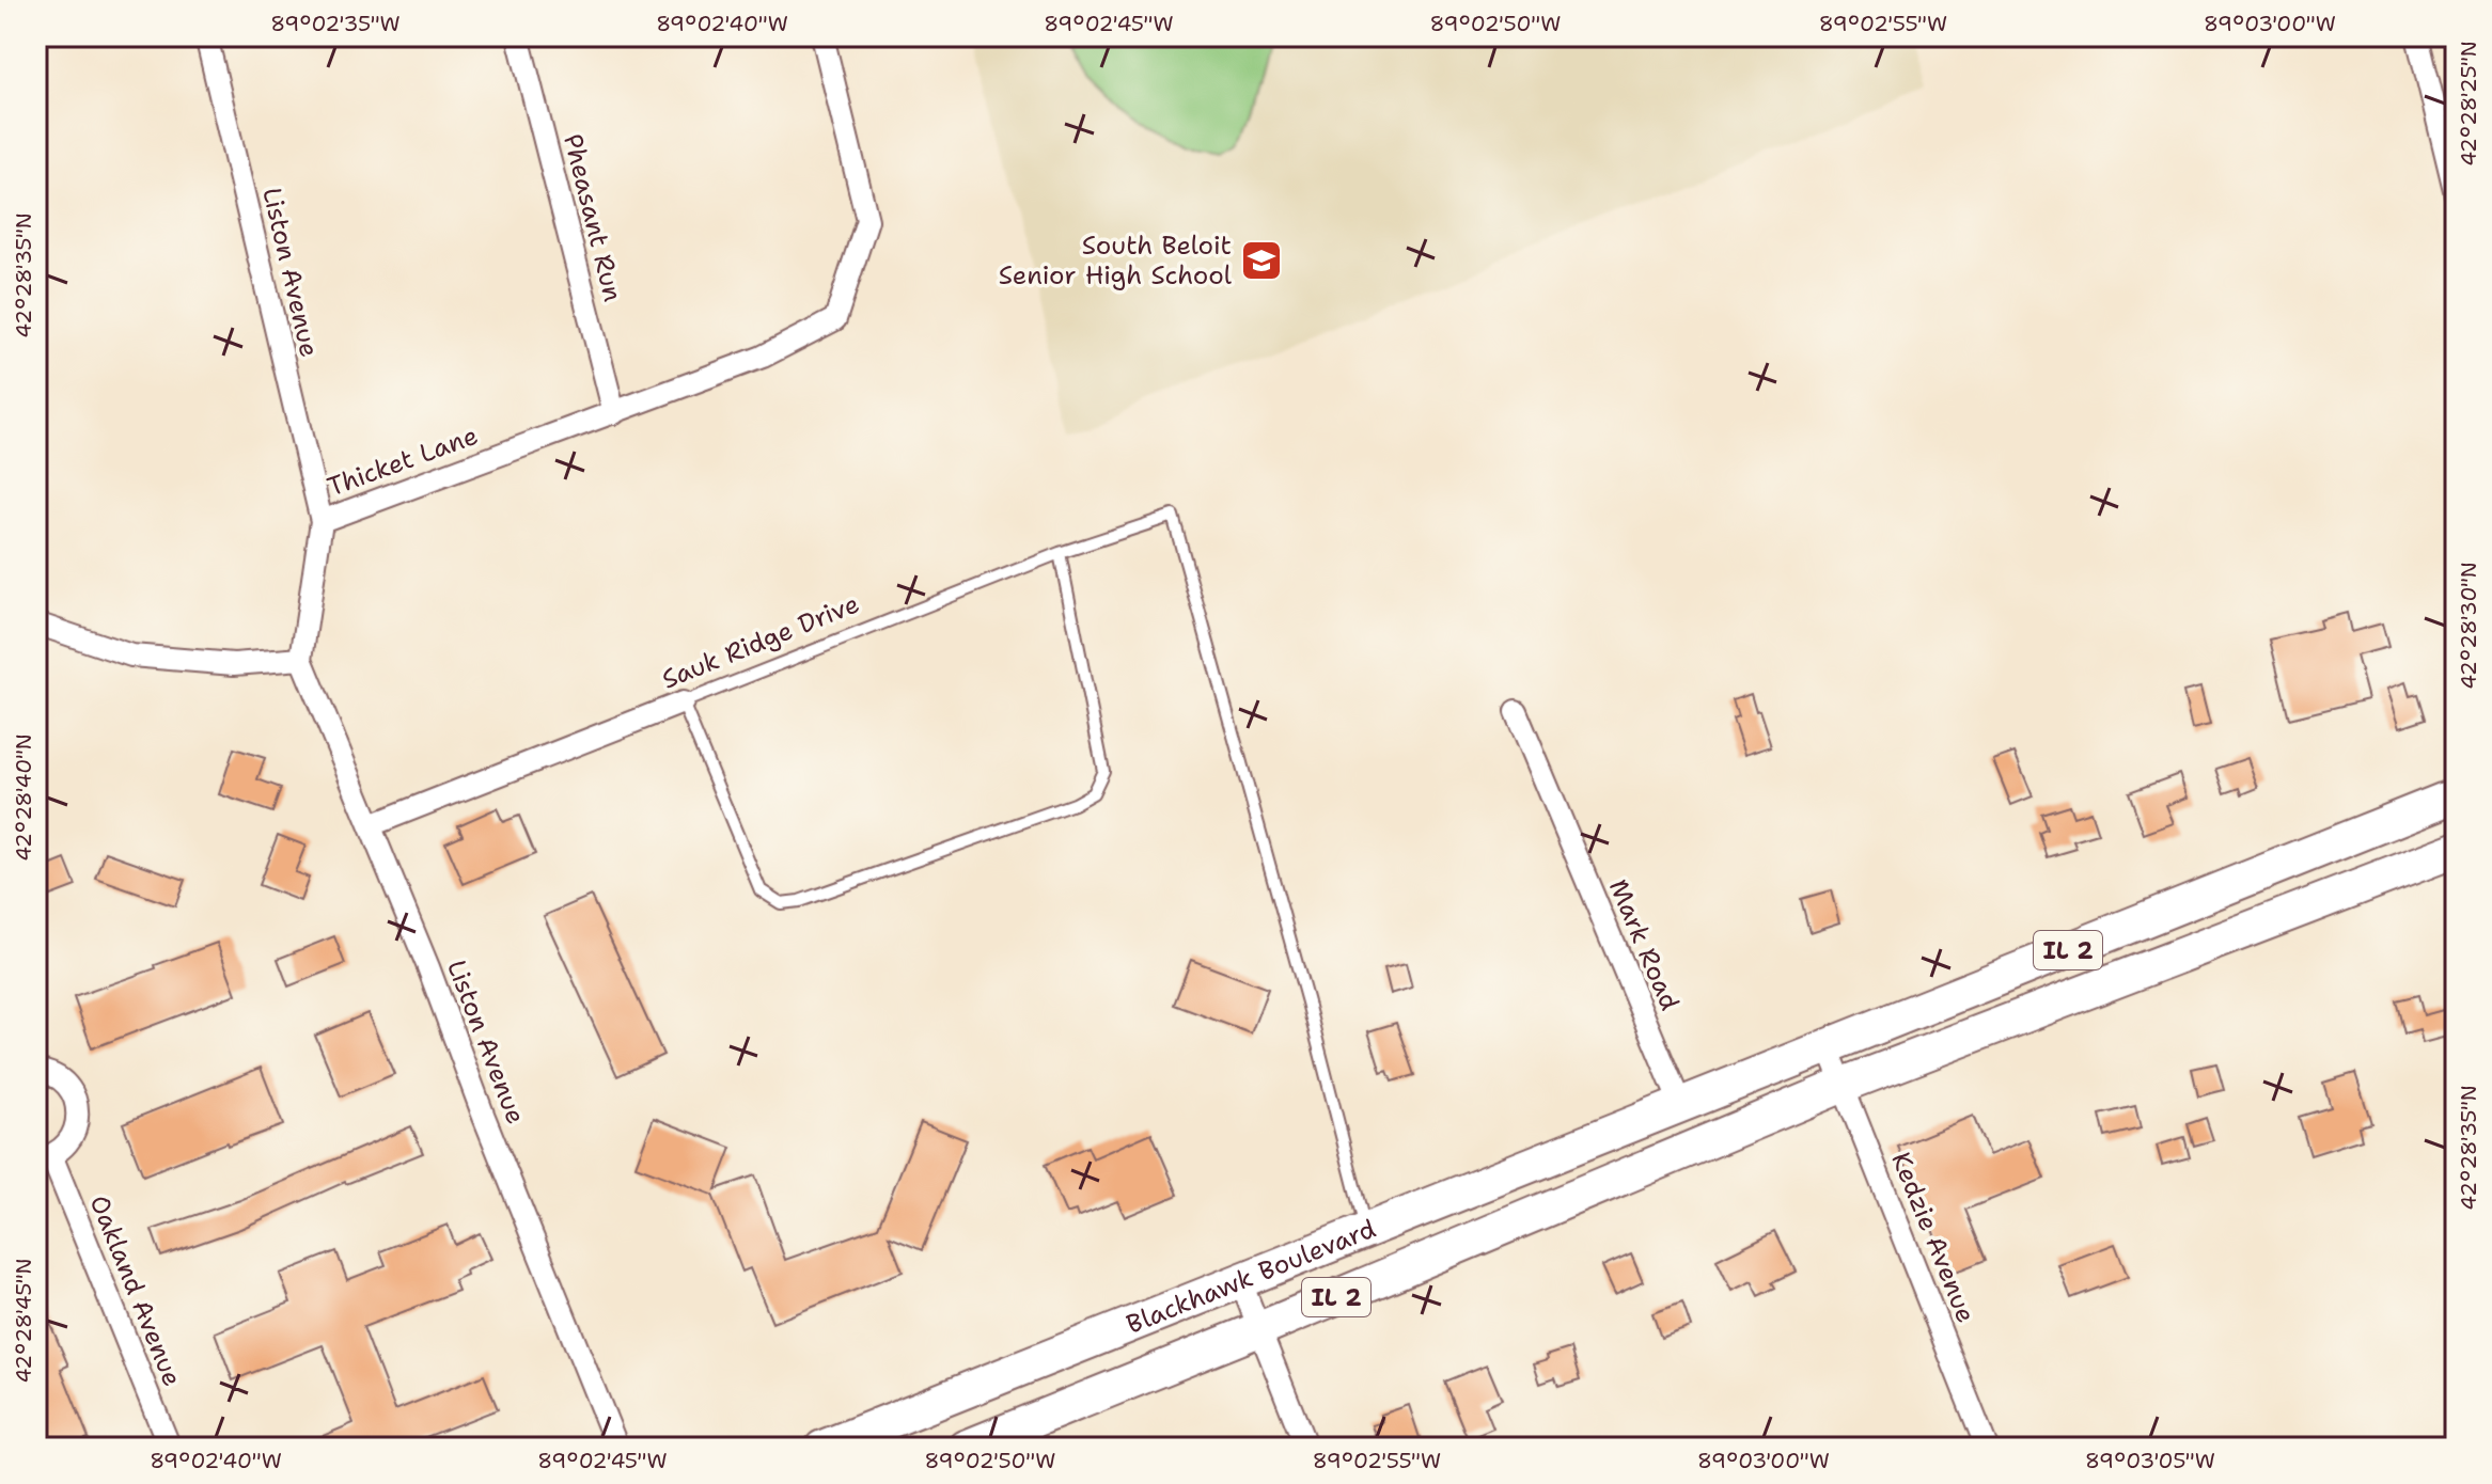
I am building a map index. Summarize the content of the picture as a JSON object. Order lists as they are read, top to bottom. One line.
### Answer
{"streets":{"main road":["IL 2","Blackhawk Boulevard"],"street":["Pheasant Run","Liston Avenue","Thicket Lane","Sauk Ridge Drive","Mark Road","Kedzie Avenue","Oakland Avenue"]},"crossings":[["Pheasant Run","Thicket Lane"],["Liston Avenue","Thicket Lane"],["Liston Avenue","Sauk Ridge Drive"],["Sauk Ridge Drive","Blackhawk Boulevard"],["Mark Road","IL 2"],["Mark Road","Blackhawk Boulevard"],["IL 2","Kedzie Avenue"],["IL 2","Blackhawk Boulevard"],["Kedzie Avenue","Blackhawk Boulevard"]],"places":{"school or university":["South Beloit Senior High School"]},"coordinates":["89°02'35\"W","89°02'40\"W","89°02'45\"W","89°02'50\"W","89°02'55\"W","89°03'00\"W","42°28'25\"N","42°28'35\"N","42°28'30\"N","42°28'40\"N","42°28'45\"N","89°03'05\"W"]}
